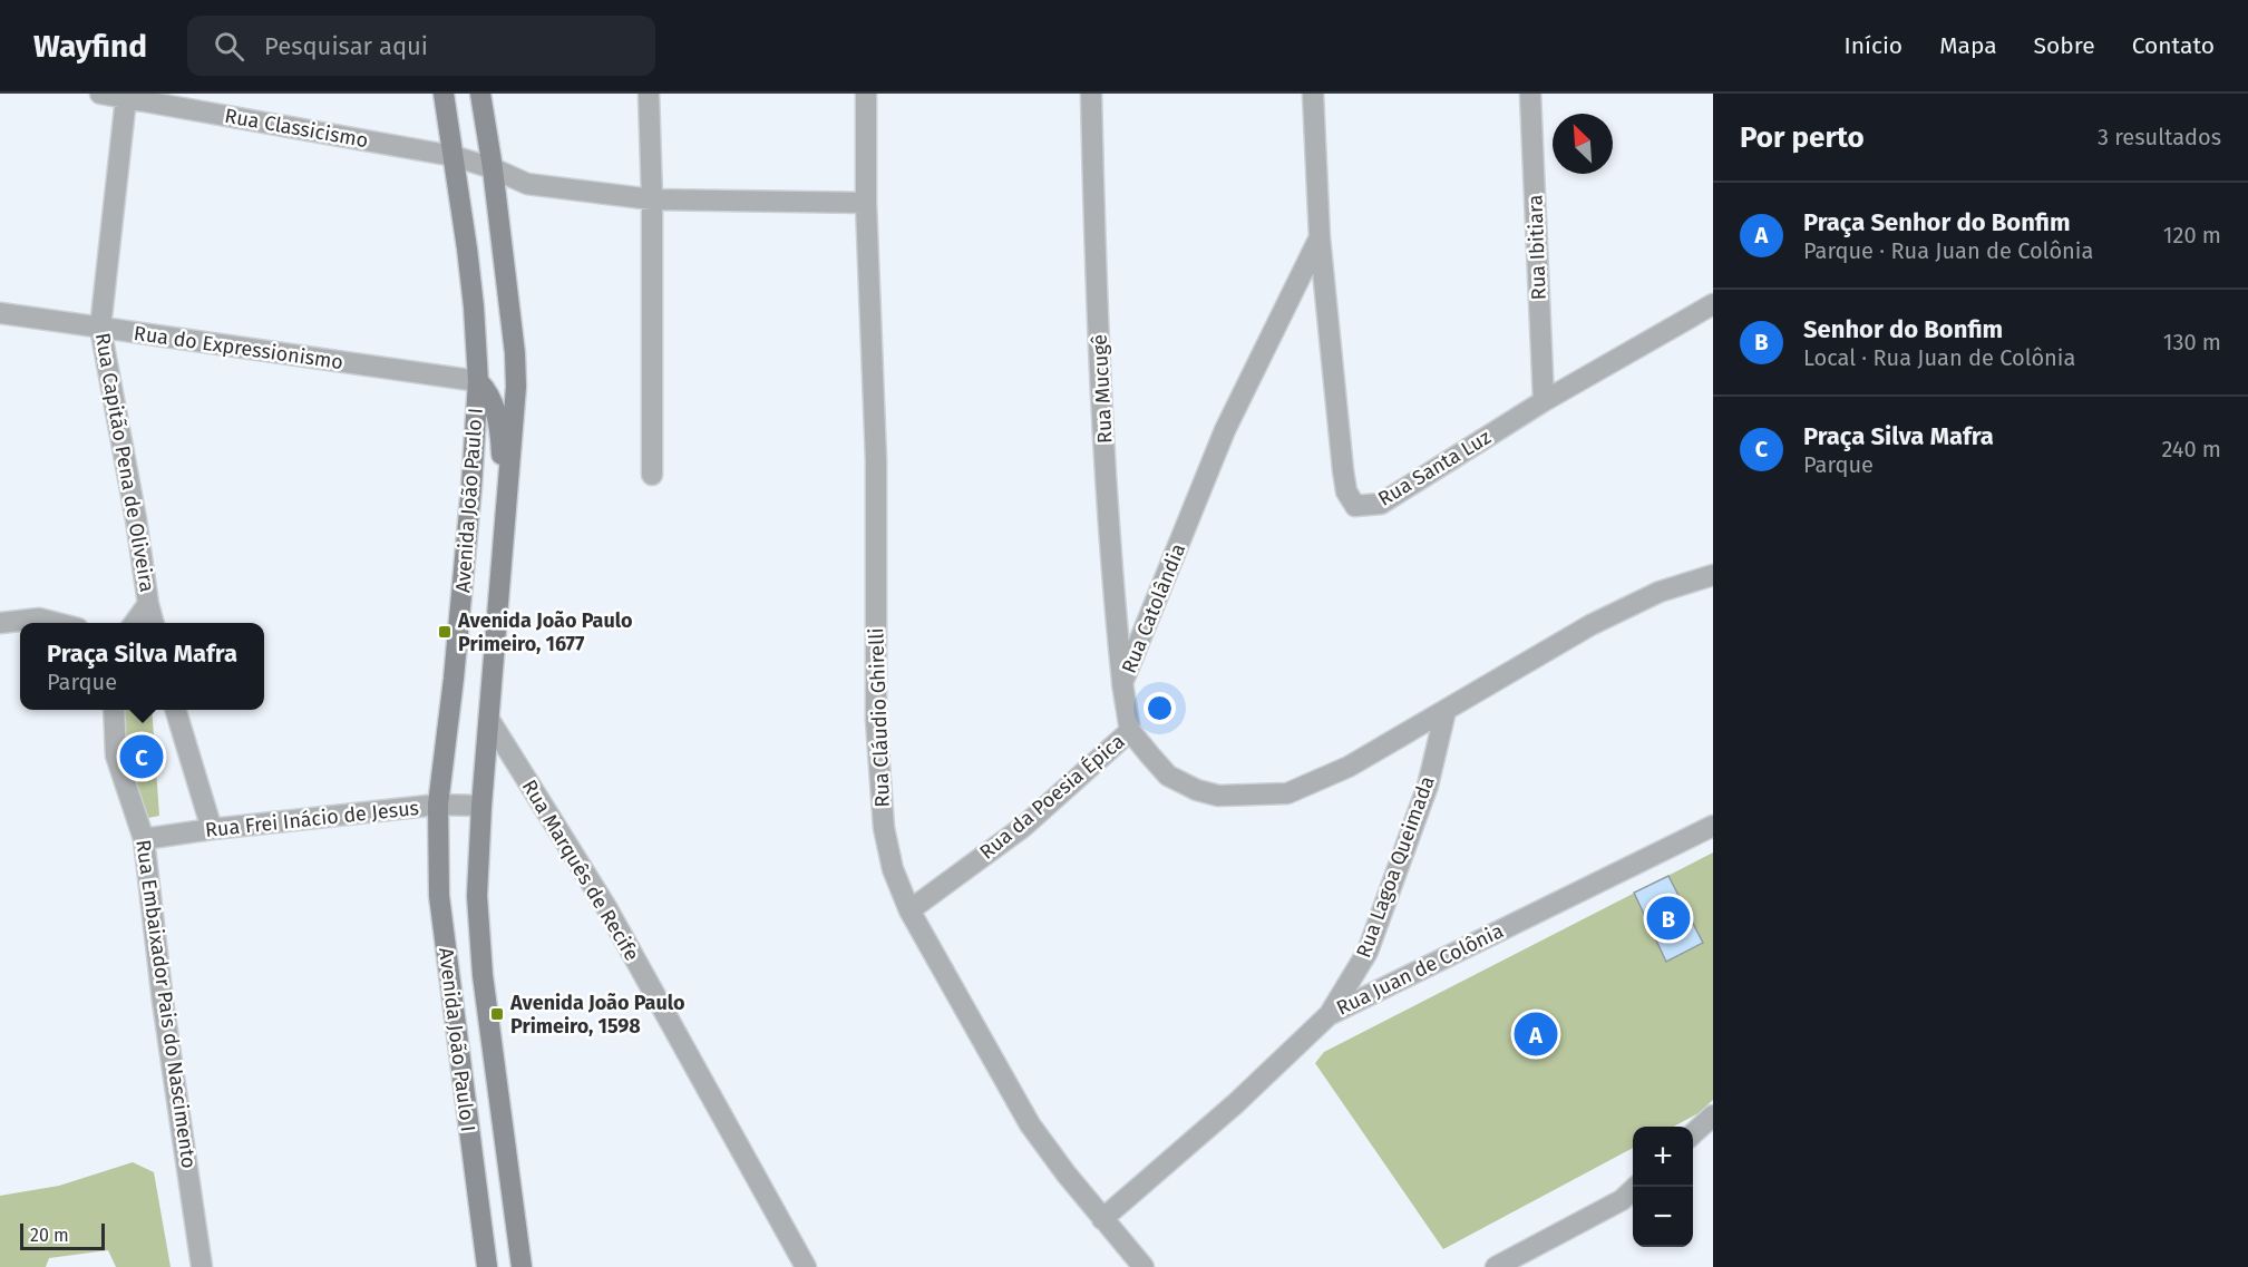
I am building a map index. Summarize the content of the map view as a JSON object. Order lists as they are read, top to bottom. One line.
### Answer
{"streets":{"main road":["Avenida João Paulo I"],"street":["Rua Classicismo","Rua Ibitiara","Rua do Expressionismo","Rua Mucugê","Rua Capitão Pena de Oliveira","Rua Santa Luz","Rua Catolândia","Rua Cláudio Ghirelli","Rua da Poesia Épica","Rua Frei Inácio de Jesus","Rua Lagoa Queimada","Rua Marquês de Recife","Rua Juan de Colônia","Rua Embaixador Pais do Nascimento"]},"crossings":[["Rua Classicismo","Rua Capitão Pena de Oliveira"],["Rua Classicismo","Avenida João Paulo I"],["Rua Classicismo","Rua Cláudio Ghirelli"],["Rua Ibitiara","Rua Santa Luz"],["Rua do Expressionismo","Rua Capitão Pena de Oliveira"],["Rua do Expressionismo","Avenida João Paulo I"],["Rua Mucugê","Rua Catolândia"],["Rua Santa Luz","Rua Catolândia"],["Avenida João Paulo I","Rua Frei Inácio de Jesus"],["Avenida João Paulo I","Rua Marquês de Recife"],["Rua Catolândia","Rua da Poesia Épica"],["Rua Cláudio Ghirelli","Rua da Poesia Épica"],["Rua Cláudio Ghirelli","Rua Juan de Colônia"],["Rua Frei Inácio de Jesus","Rua Embaixador Pais do Nascimento"],["Rua Lagoa Queimada","Rua Juan de Colônia"]],"places":{"transit":["Avenida João Paulo Primeiro, 1677","Avenida João Paulo Primeiro, 1598"]},"scale_bar":"20 m","north":"top left","page":{"header":"Wayfind","search":"Pesquisar aqui","nav":["Início","Mapa","Sobre","Contato"],"heading":["Por perto","3 resultados"],"list":[{"mark":"A","name":"Praça Senhor do Bonfim","note":"Parque · Rua Juan de Colônia","value":"120 m"},{"mark":"B","name":"Senhor do Bonfim","note":"Local · Rua Juan de Colônia","value":"130 m"},{"mark":"C","name":"Praça Silva Mafra","note":"Parque","value":"240 m"}],"popup":["Praça Silva Mafra","Parque"],"pins":["C","B","A"],"map_buttons":["+","−"],"scale":"20 m"}}
